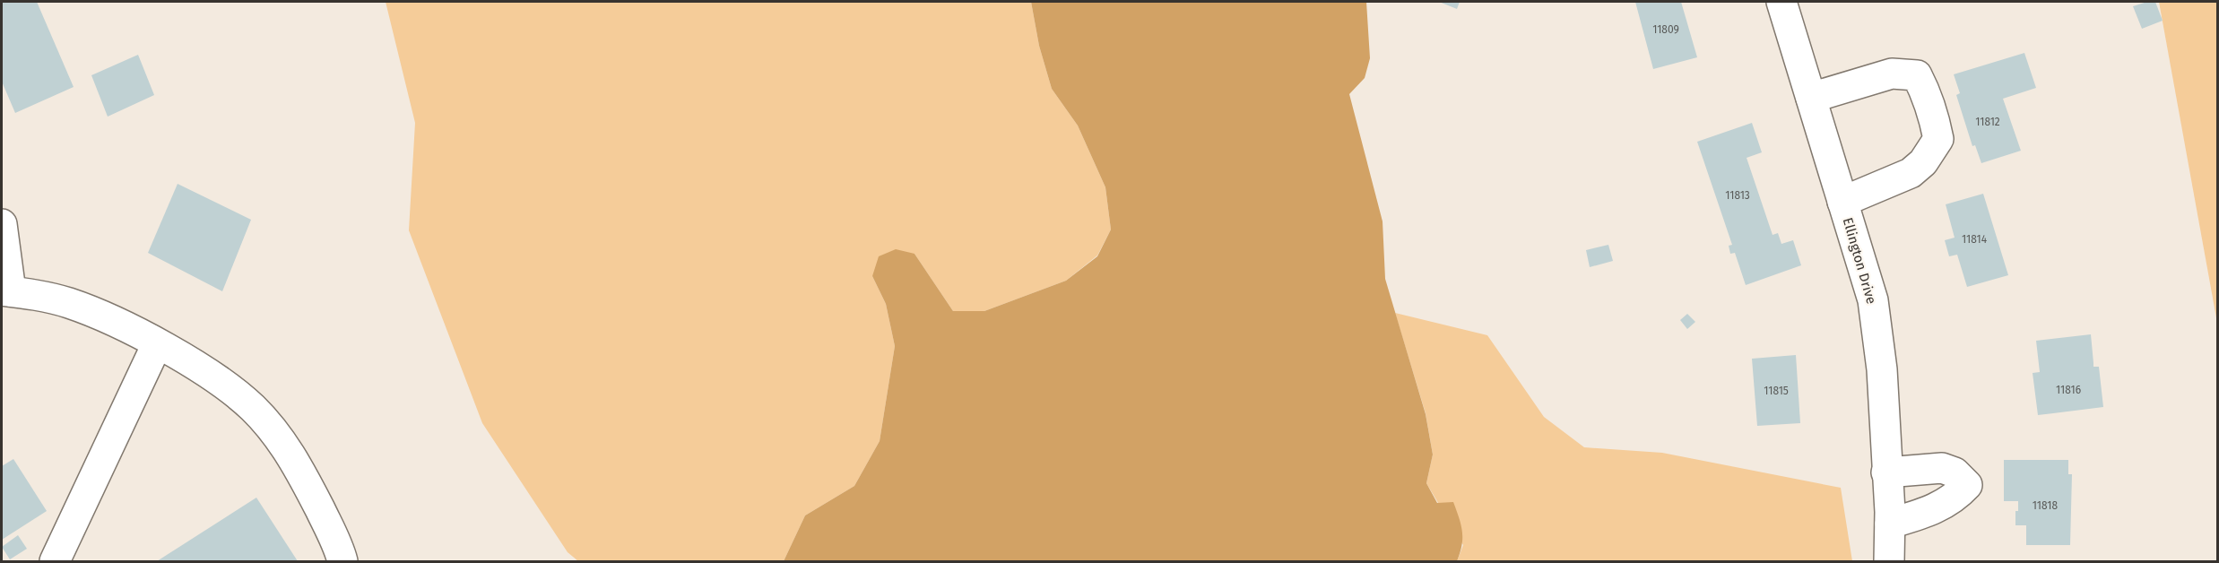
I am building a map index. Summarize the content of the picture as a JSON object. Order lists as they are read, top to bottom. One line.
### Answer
{"streets":{"street":["Ellington Drive"]},"house_numbers":["11809","11812","11813","11814","11816","11815","11818"]}
